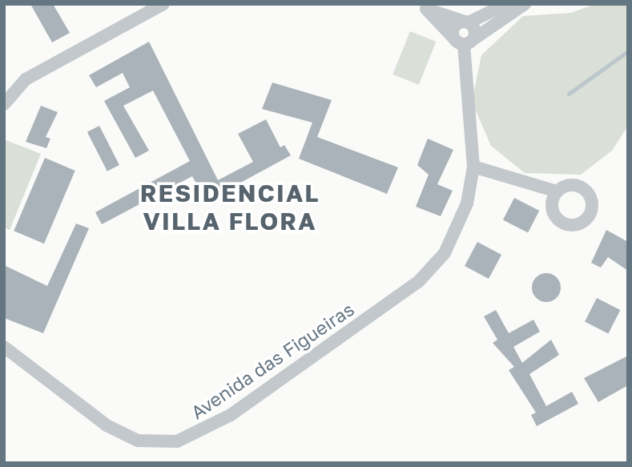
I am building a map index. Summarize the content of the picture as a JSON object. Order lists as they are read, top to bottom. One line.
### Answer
{"streets":{"street":["Avenida das Figueiras"]},"districts":["RESIDENCIAL VILLA FLORA"]}
